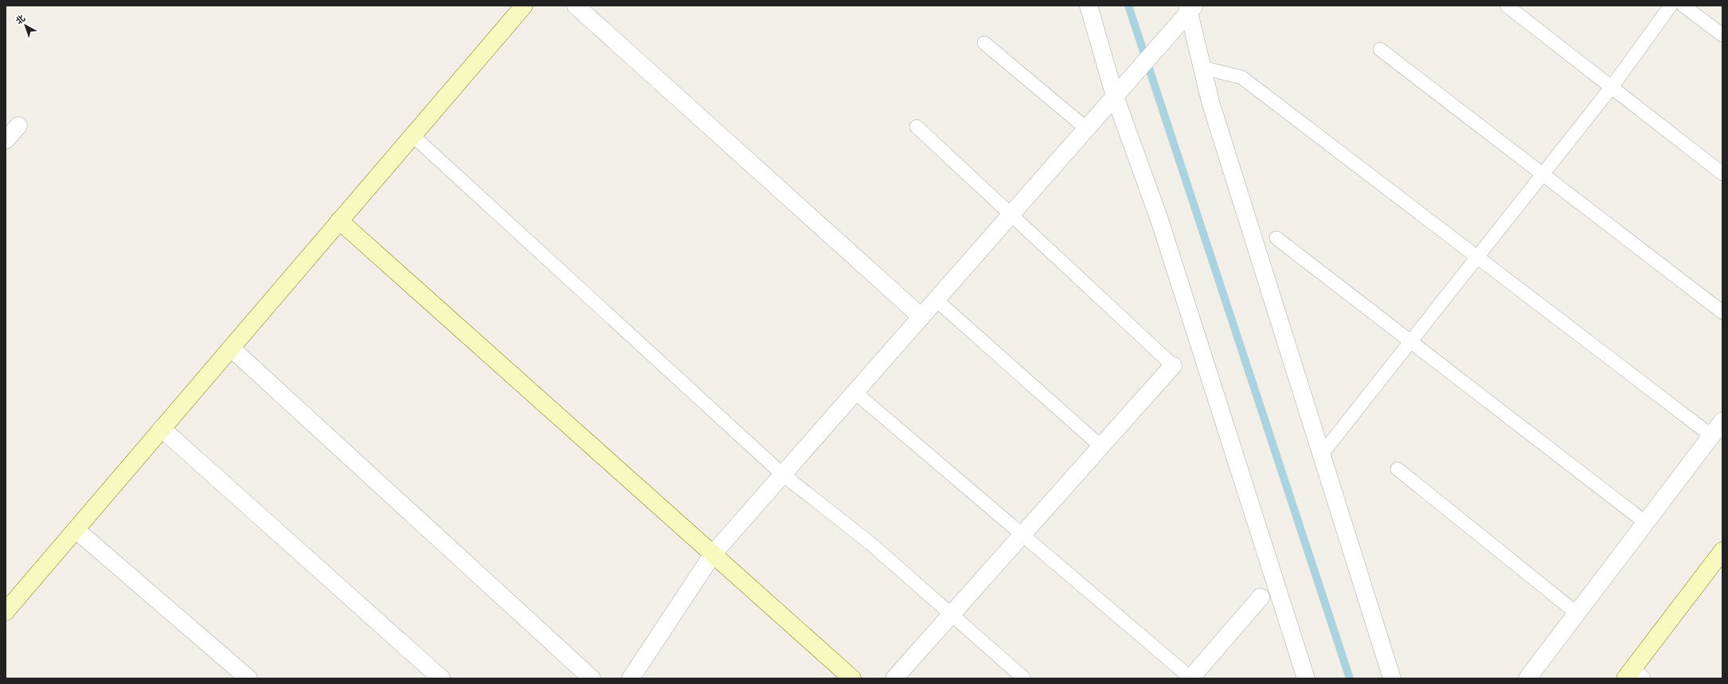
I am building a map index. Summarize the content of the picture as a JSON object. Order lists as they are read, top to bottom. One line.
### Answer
{"north":"top left"}
